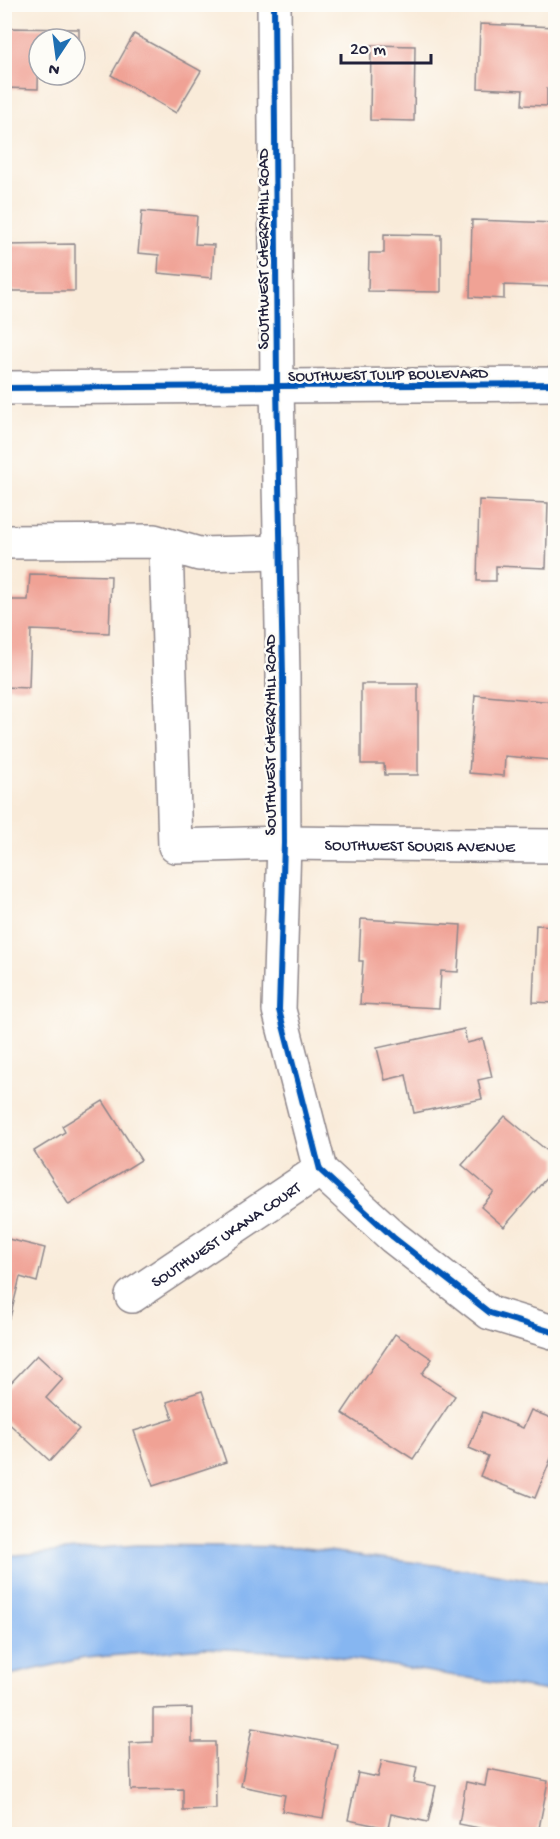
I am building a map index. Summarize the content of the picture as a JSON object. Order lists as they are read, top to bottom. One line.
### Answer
{"streets":{"street":["SOUTHWEST CHERRYHILL ROAD","SOUTHWEST TULIP BOULEVARD","SOUTHWEST SOURIS AVENUE","SOUTHWEST UKANA COURT"]},"crossings":[["SOUTHWEST CHERRYHILL ROAD","SOUTHWEST TULIP BOULEVARD"],["SOUTHWEST CHERRYHILL ROAD","SOUTHWEST SOURIS AVENUE"],["SOUTHWEST CHERRYHILL ROAD","SOUTHWEST UKANA COURT"]],"scale_bar":"20 m","north":"bottom"}
